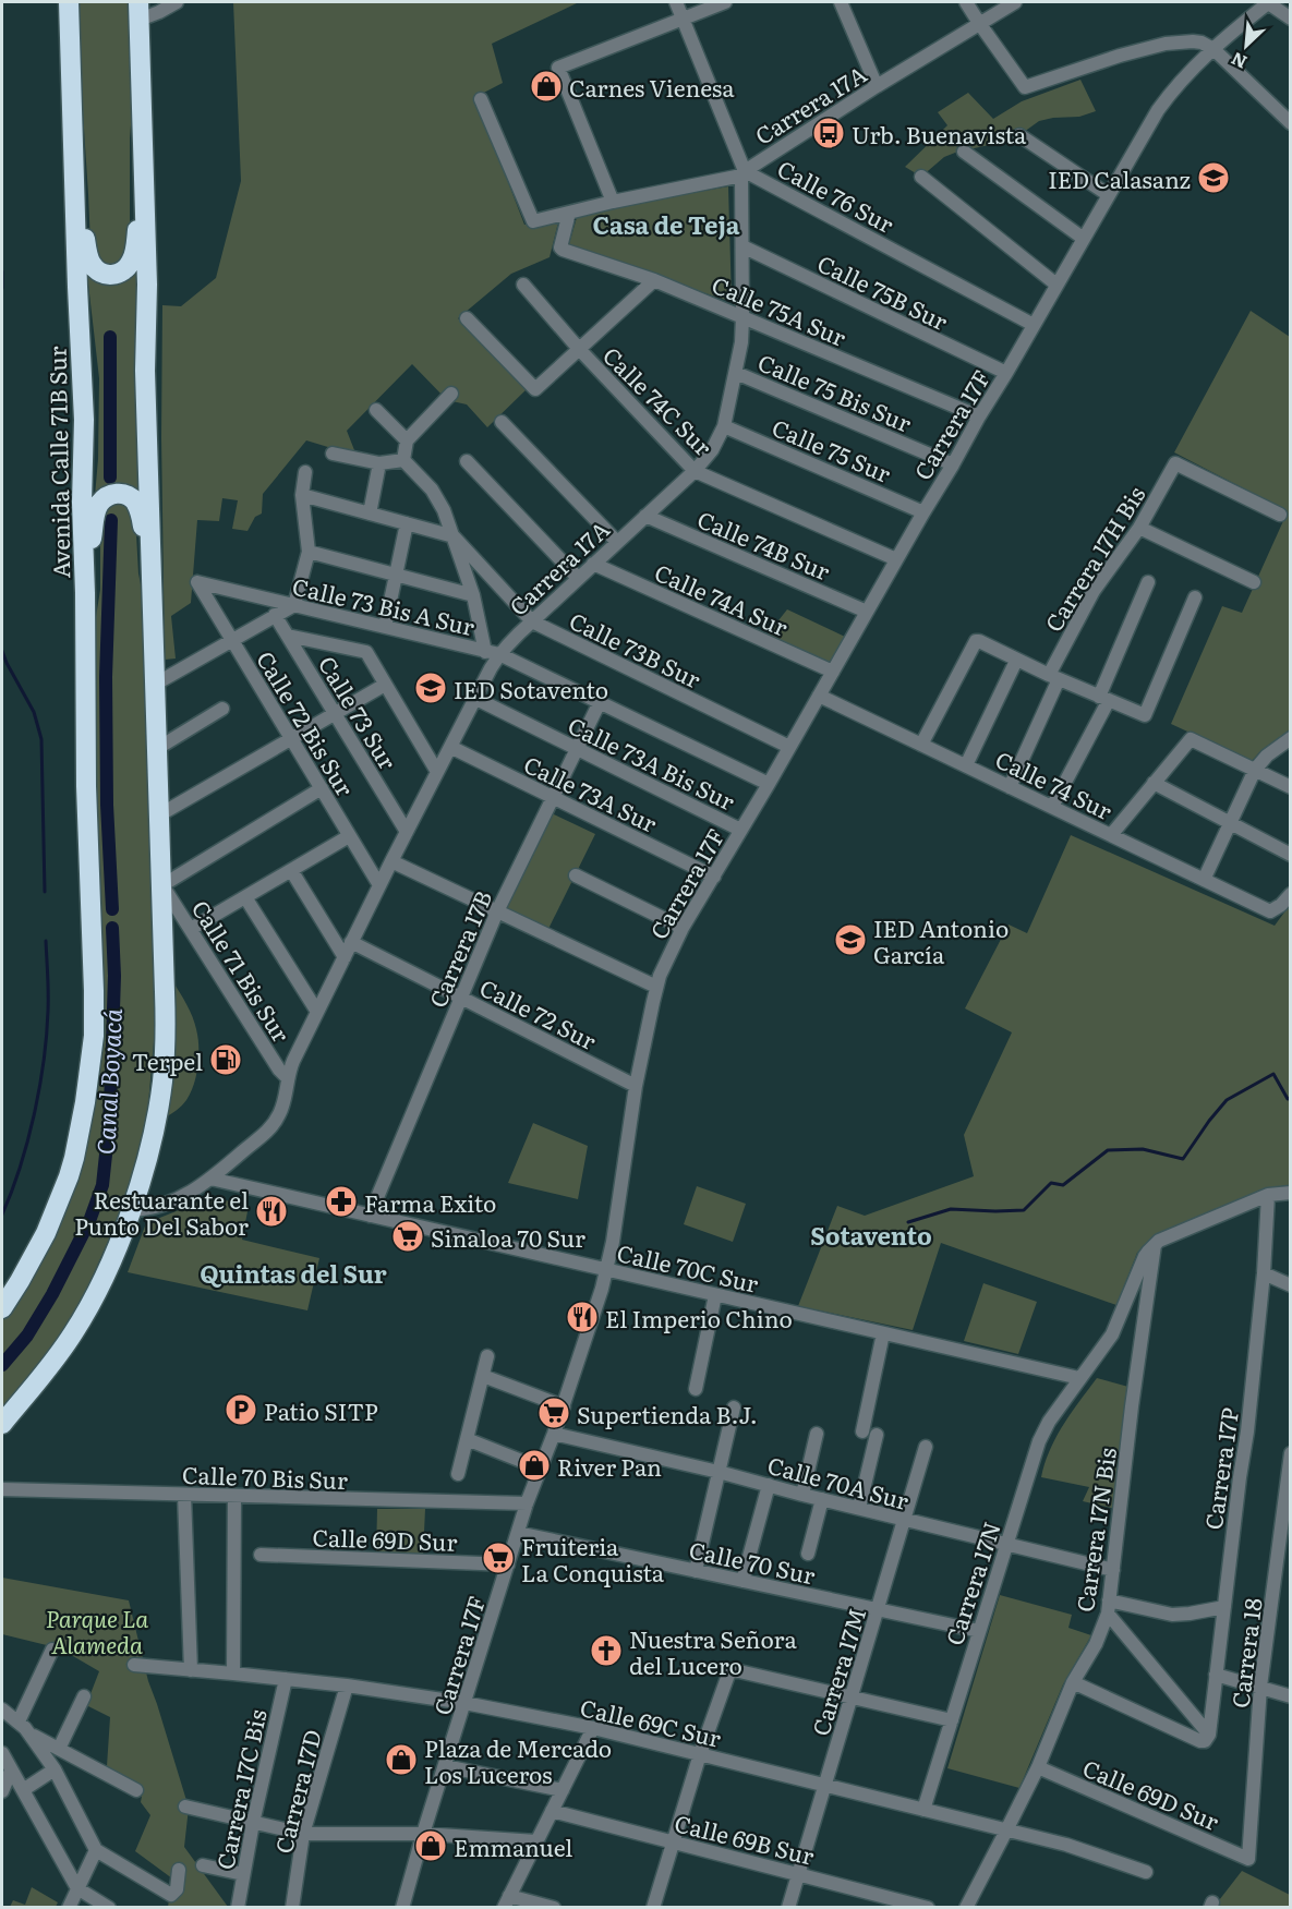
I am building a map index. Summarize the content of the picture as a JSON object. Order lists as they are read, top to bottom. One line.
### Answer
{"streets":{"highway":["Avenida Calle 71B Sur"],"street":["Carrera 17A","Calle 76 Sur","Calle 75B Sur","Calle 75A Sur","Calle 75 Bis Sur","Calle 74C Sur","Carrera 17F","Calle 75 Sur","Calle 74B Sur","Carrera 17H Bis","Calle 74A Sur","Calle 73 Bis A Sur","Calle 73B Sur","Calle 73 Sur","Calle 72 Bis Sur","Calle 73A Bis Sur","Calle 74 Sur","Calle 73A Sur","Carrera 17B","Calle 71 Bis Sur","Calle 72 Sur","Calle 70C Sur","Carrera 17P","Calle 70 Bis Sur","Calle 70A Sur","Carrera 17N Bis","Calle 69D Sur","Calle 70 Sur","Carrera 17N","Carrera 18","Carrera 17M","Calle 69C Sur","Carrera 17C Bis","Carrera 17D","Calle 69B Sur"]},"crossings":[["Carrera 17A","Calle 76 Sur"],["Carrera 17A","Calle 75B Sur"],["Carrera 17A","Calle 75A Sur"],["Carrera 17A","Calle 75 Bis Sur"],["Carrera 17A","Calle 74C Sur"],["Carrera 17A","Calle 75 Sur"],["Carrera 17A","Calle 74B Sur"],["Carrera 17A","Calle 74A Sur"],["Carrera 17A","Calle 73 Bis A Sur"],["Carrera 17A","Calle 73B Sur"],["Carrera 17A","Calle 73 Sur"],["Carrera 17A","Calle 72 Bis Sur"],["Carrera 17A","Calle 73A Bis Sur"],["Carrera 17A","Calle 73A Sur"],["Carrera 17A","Calle 71 Bis Sur"],["Carrera 17A","Calle 72 Sur"],["Carrera 17A","Calle 70C Sur"],["Calle 76 Sur","Carrera 17F"],["Calle 75B Sur","Carrera 17F"],["Calle 75A Sur","Carrera 17F"],["Calle 75 Bis Sur","Carrera 17F"],["Calle 74C Sur","Carrera 17F"],["Carrera 17F","Calle 75 Sur"],["Carrera 17F","Calle 74B Sur"],["Carrera 17F","Calle 74A Sur"],["Carrera 17F","Calle 73 Bis A Sur"],["Carrera 17F","Calle 73B Sur"],["Carrera 17F","Calle 73A Bis Sur"],["Carrera 17F","Calle 74 Sur"],["Carrera 17F","Calle 73A Sur"],["Carrera 17F","Calle 72 Sur"],["Carrera 17F","Calle 70C Sur"],["Carrera 17F","Calle 70 Bis Sur"],["Carrera 17F","Calle 70A Sur"],["Carrera 17F","Calle 69D Sur"],["Carrera 17F","Calle 70 Sur"],["Carrera 17F","Calle 69C Sur"],["Carrera 17H Bis","Calle 74 Sur"],["Calle 73 Bis A Sur","Calle 72 Bis Sur"],["Calle 73 Bis A Sur","Carrera 17B"],["Calle 73A Bis Sur","Carrera 17B"],["Calle 73A Sur","Carrera 17B"],["Carrera 17B","Calle 72 Sur"],["Carrera 17B","Calle 70C Sur"],["Calle 70C Sur","Carrera 17N"],["Calle 70A Sur","Carrera 17N Bis"],["Calle 70A Sur","Carrera 17N"],["Calle 70A Sur","Carrera 17M"],["Carrera 17N Bis","Calle 69D Sur"],["Carrera 17N Bis","Carrera 17N"],["Carrera 17N Bis","Calle 69C Sur"],["Calle 69D Sur","Carrera 18"],["Calle 70 Sur","Carrera 17N"],["Calle 70 Sur","Carrera 17M"],["Carrera 17N","Calle 69C Sur"],["Carrera 17M","Calle 69C Sur"],["Carrera 17M","Calle 69B Sur"],["Calle 69C Sur","Carrera 17C Bis"],["Calle 69C Sur","Carrera 17D"]],"districts":["Casa de Teja","Sotavento","Quintas del Sur"],"water":["Canal Boyacá"],"parks":["Parque La Alameda"],"places":{"shop":["Carnes Vienesa","River Pan","Plaza de Mercado Los Luceros","Emmanuel"],"bus stop":["Urb. Buenavista"],"school or university":["IED Calasanz","IED Sotavento","IED Antonio García"],"fuel station":["Terpel"],"pharmacy":["Farma Exito"],"restaurant":["Restuarante el Punto Del Sabor","El Imperio Chino"],"supermarket":["Sinaloa 70 Sur","Supertienda B.J.","Fruiteria La Conquista"],"parking":["Patio SITP"],"church":["Nuestra Señora del Lucero"]},"north":"bottom left"}
